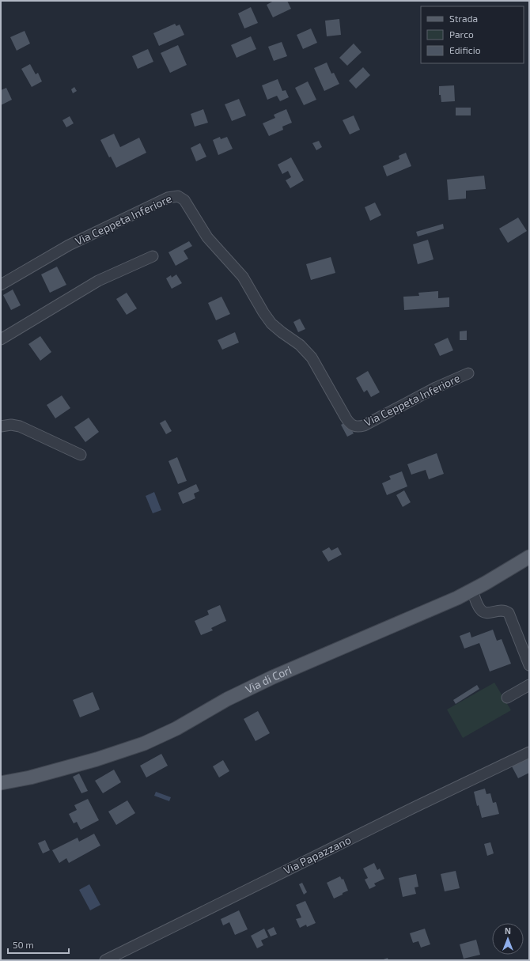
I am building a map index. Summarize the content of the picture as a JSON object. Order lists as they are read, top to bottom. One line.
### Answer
{"streets":{"main road":["Via di Cori"],"street":["Via Ceppeta Inferiore","Via Papazzano"]},"legend":["Strada","Parco","Edificio"],"scale_bar":"50 m","north":"top"}
